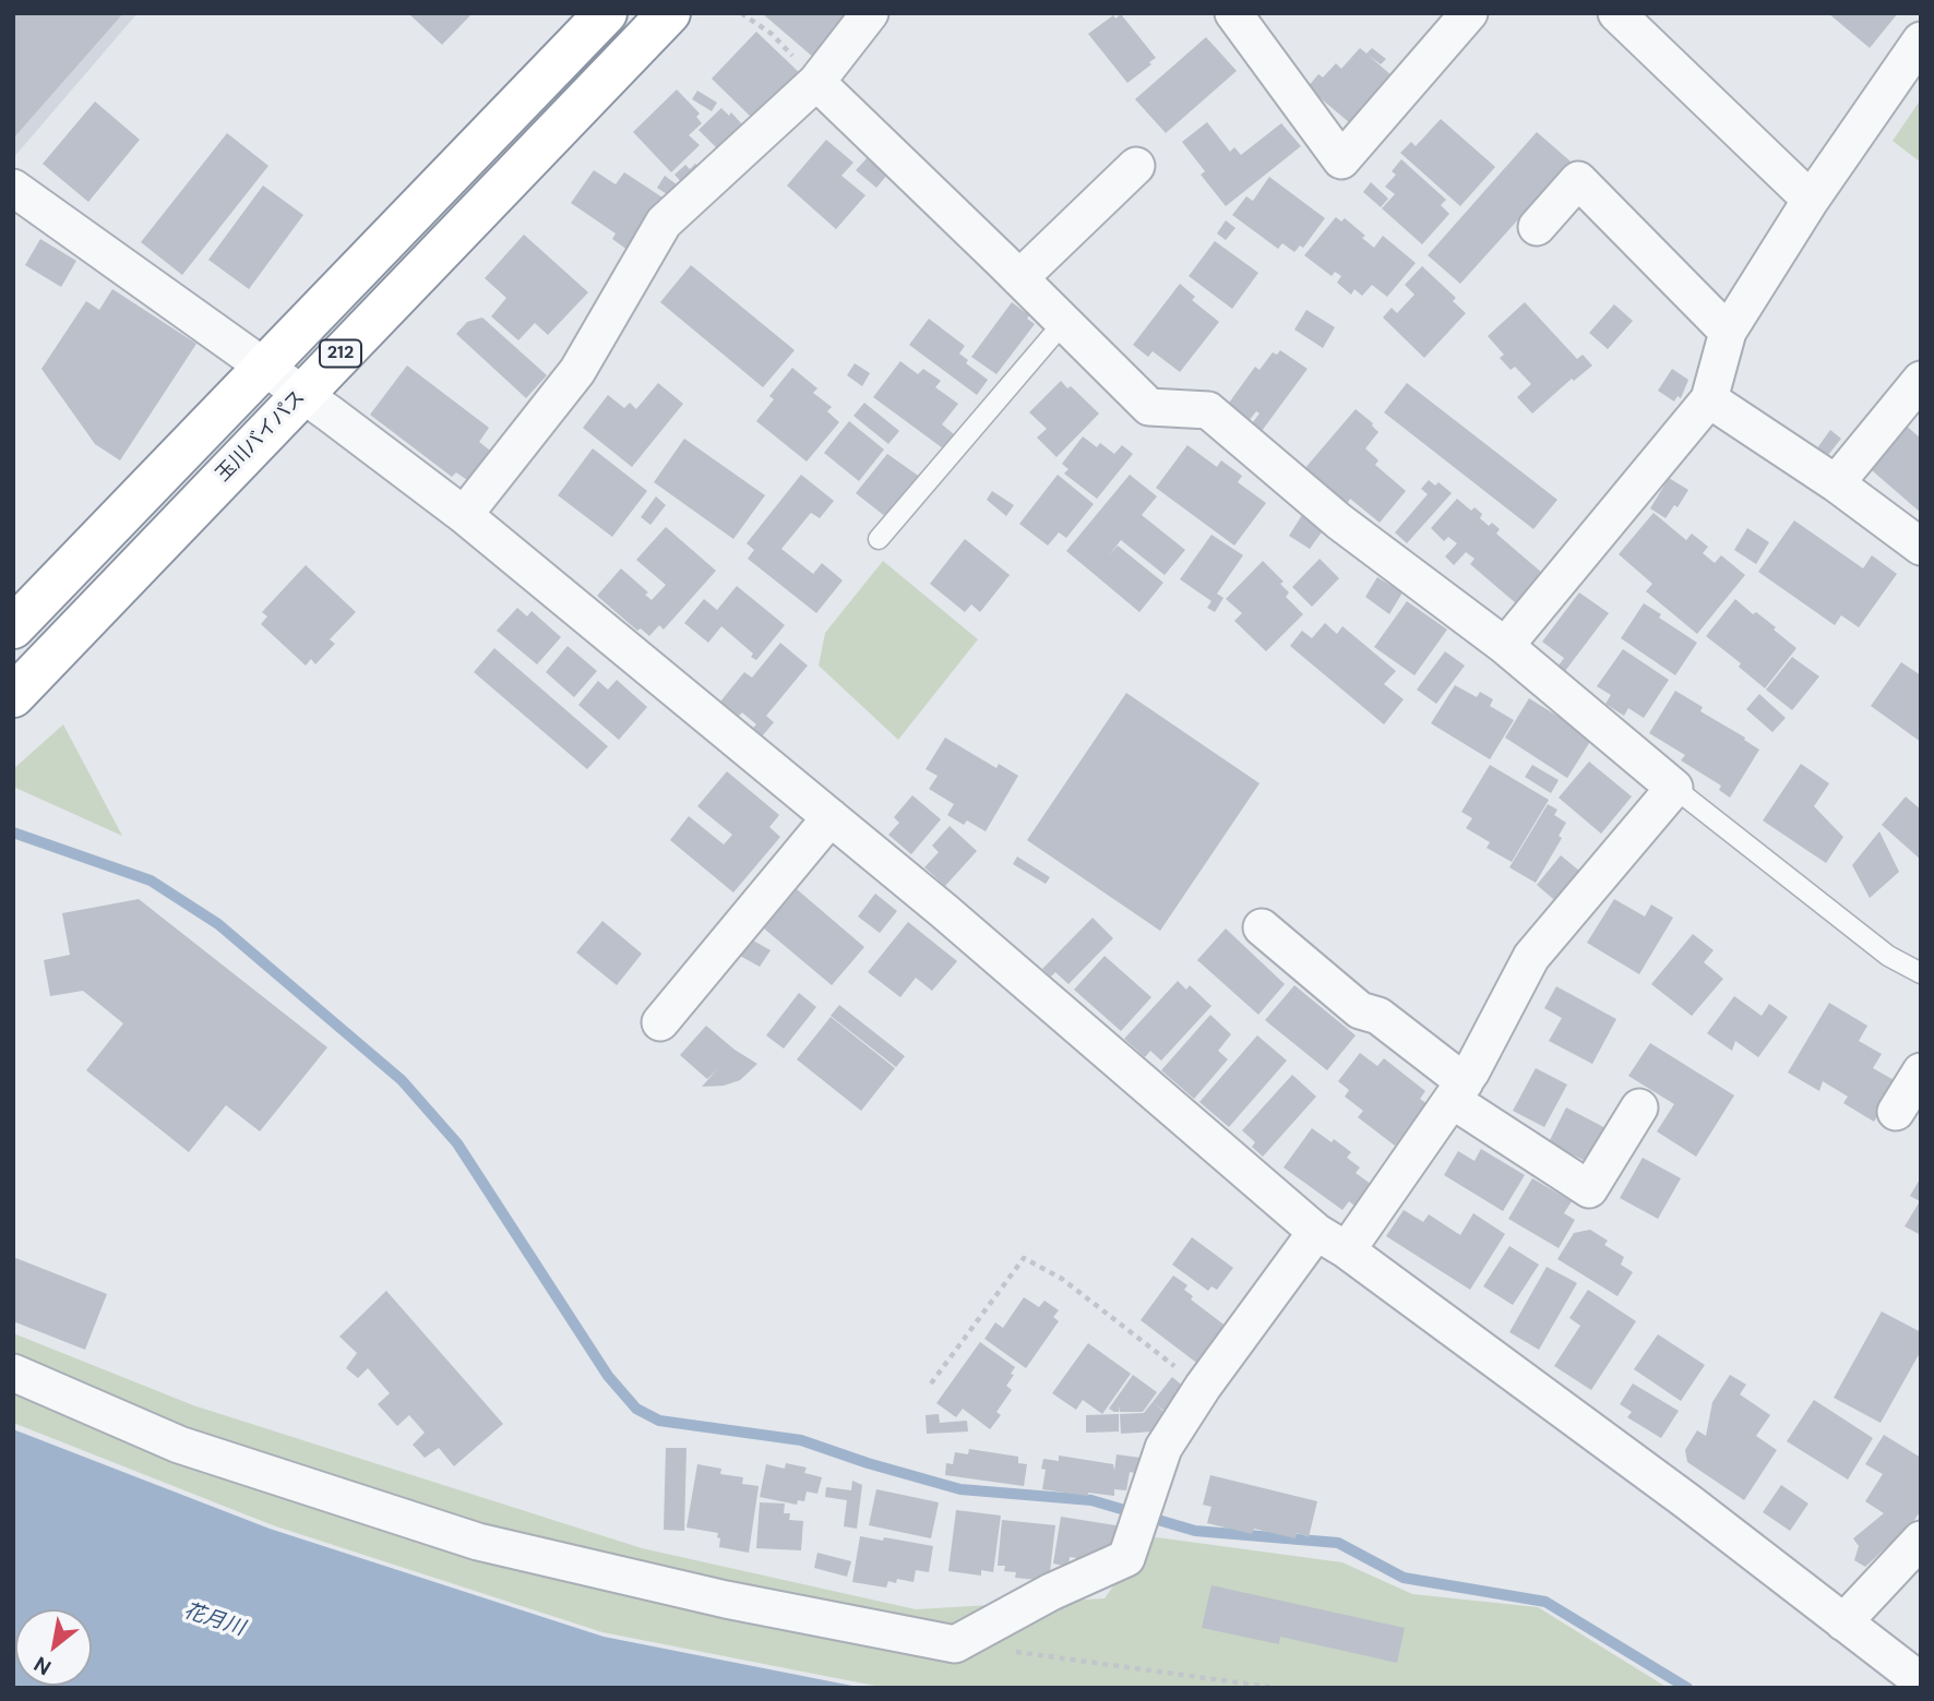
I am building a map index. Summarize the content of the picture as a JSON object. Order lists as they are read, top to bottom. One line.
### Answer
{"streets":{"highway":["212","玉川バイパス"]},"water":["花月川"],"north":"bottom left"}
